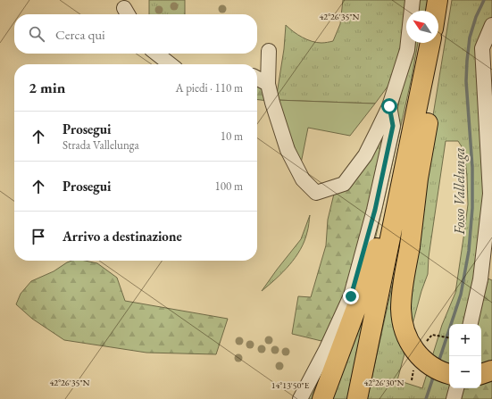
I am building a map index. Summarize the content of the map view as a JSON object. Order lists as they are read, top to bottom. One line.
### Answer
{"water":["Fosso Vallelunga"],"north":"top left","page":{"search":"Cerca qui","heading":["2 min","A piedi · 110 m"],"list":[["Prosegui","Strada Vallelunga","10 m"],["Prosegui","100 m"],"Arrivo a destinazione"],"map_buttons":["+","−"]},"coordinates":["42°26'35\"N","42°26'30\"N","14°13'50\"E"]}
